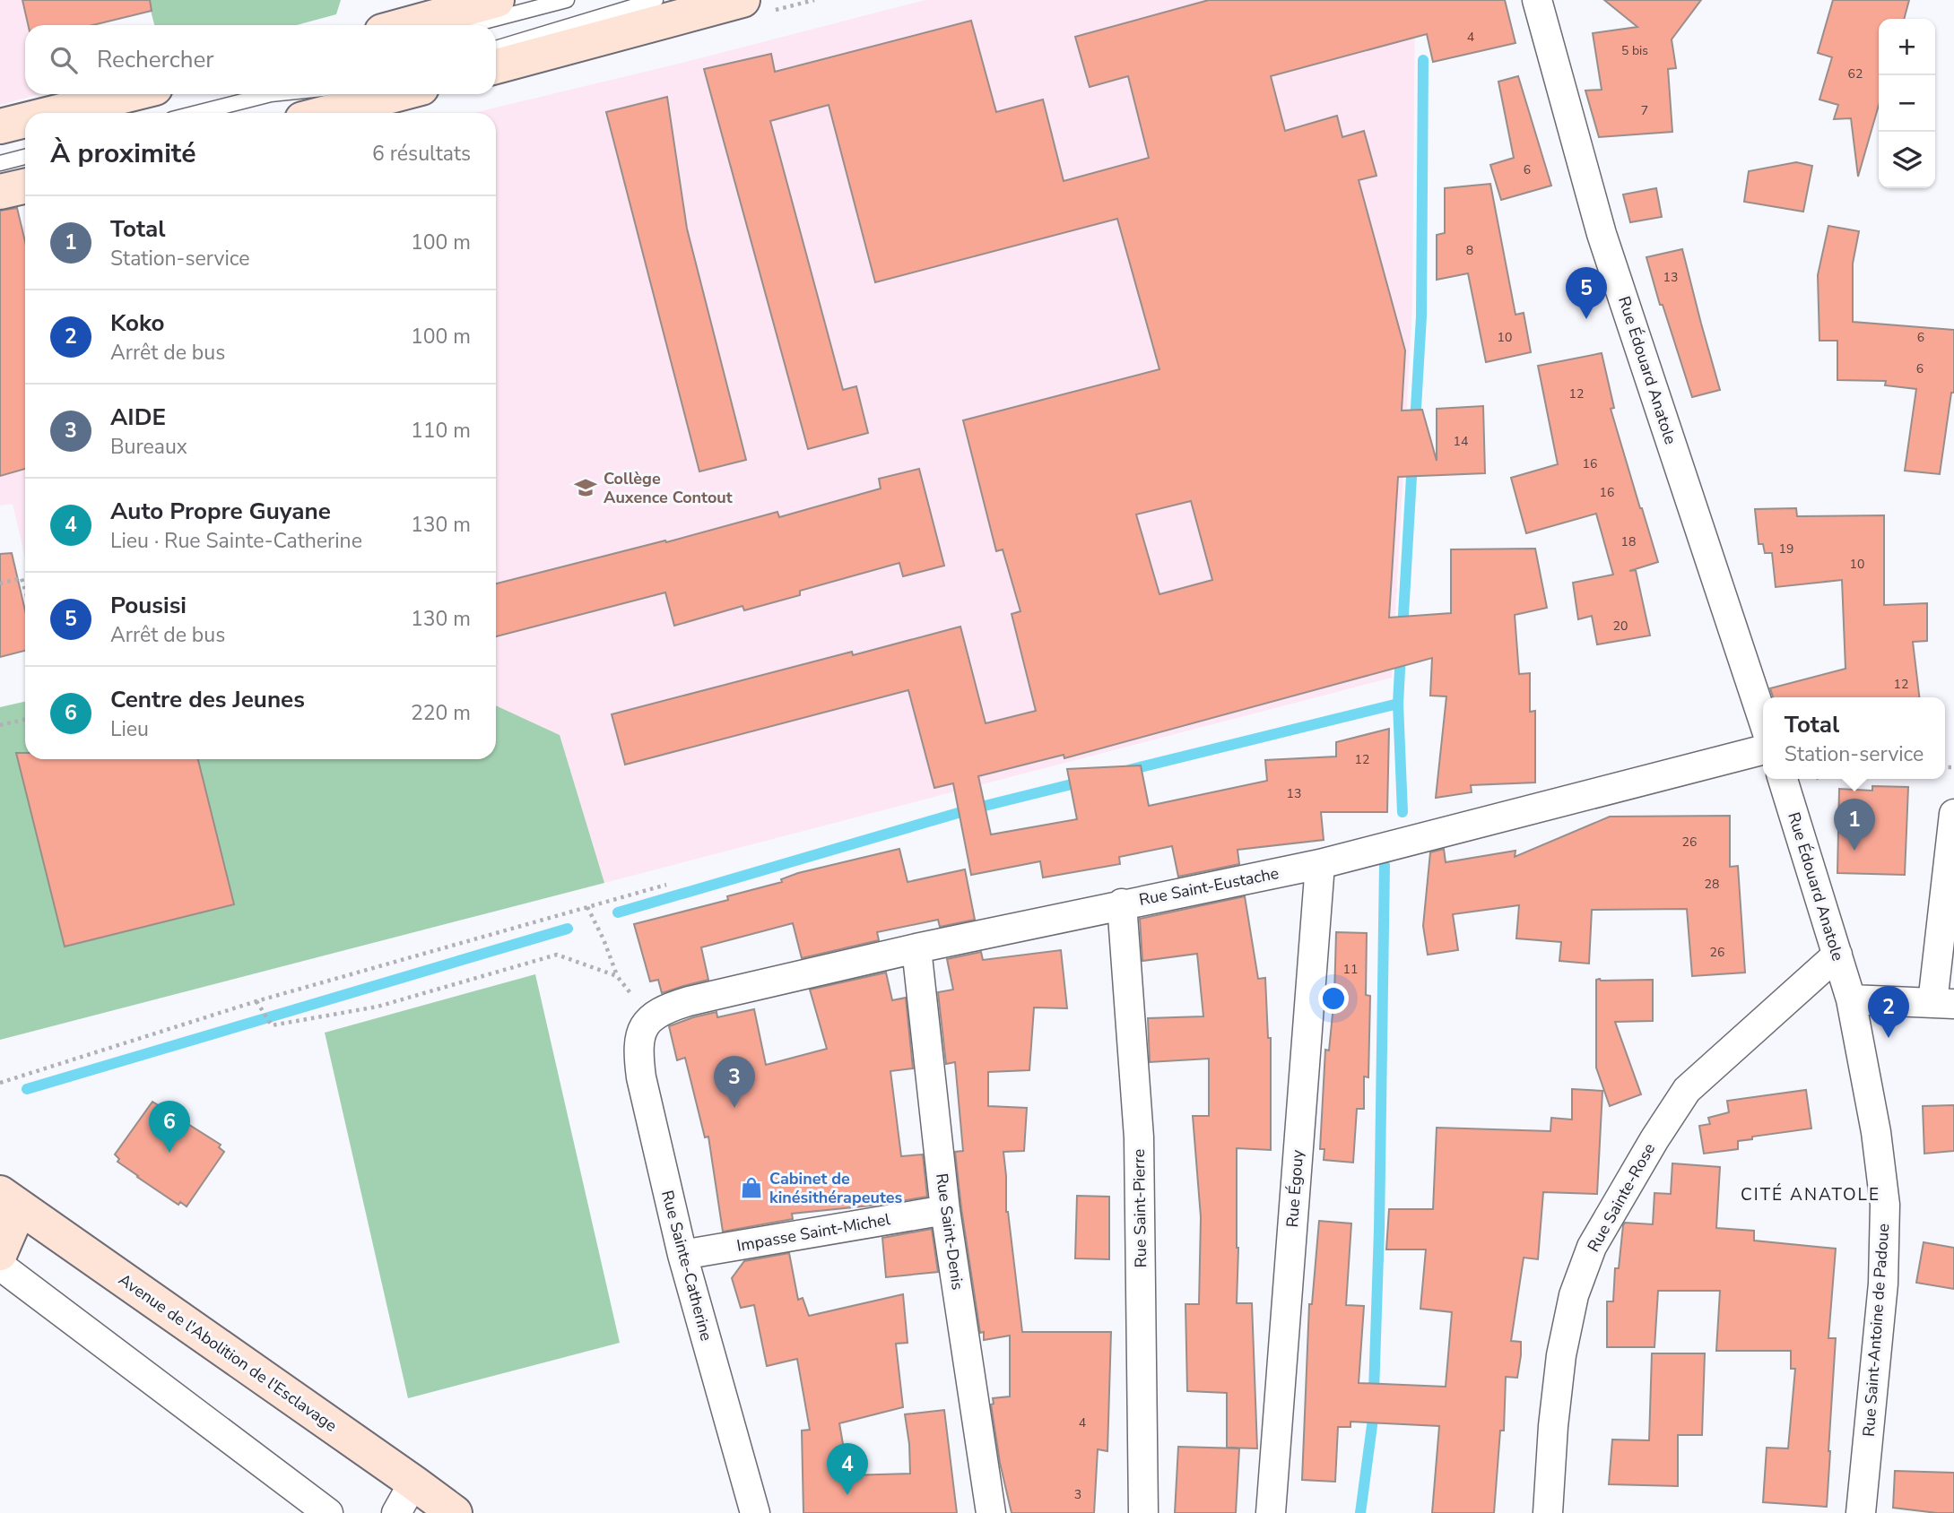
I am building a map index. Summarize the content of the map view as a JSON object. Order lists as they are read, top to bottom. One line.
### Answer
{"streets":{"street":["Rue Édouard Anatole","Rue Saint-Eustache","Rue Égouy","Rue Sainte-Rose","Rue Saint-Pierre","Rue Saint-Denis","Impasse Saint-Michel","Rue Sainte-Catherine","Rue Saint-Antoine de Padoue","Avenue de l'Abolition de l'Esclavage"]},"crossings":[["Rue Édouard Anatole","Rue Sainte-Rose"],["Rue Édouard Anatole","Rue Saint-Antoine de Padoue"],["Rue Saint-Eustache","Rue Égouy"],["Rue Saint-Eustache","Rue Saint-Pierre"],["Rue Saint-Eustache","Rue Saint-Denis"],["Rue Saint-Eustache","Rue Sainte-Catherine"],["Rue Saint-Denis","Impasse Saint-Michel"],["Impasse Saint-Michel","Rue Sainte-Catherine"]],"districts":["CITÉ ANATOLE"],"places":{"school or university":["Collège Auxence Contout"],"shop":["Cabinet de kinésithérapeutes"]},"house_numbers":["4","5 bis","62","7","6","8","13","10","6","6","12","14","16","16","18","19","10","20","12","12","13","26","28","26","11","4","3"],"page":{"map_buttons":["+","−"],"search":"Rechercher","heading":["À proximité","6 résultats"],"list":[{"mark":"1","name":"Total","note":"Station-service","value":"100 m"},{"mark":"2","name":"Koko","note":"Arrêt de bus","value":"100 m"},{"mark":"3","name":"AIDE","note":"Bureaux","value":"110 m"},{"mark":"4","name":"Auto Propre Guyane","note":"Lieu · Rue Sainte-Catherine","value":"130 m"},{"mark":"5","name":"Pousisi","note":"Arrêt de bus","value":"130 m"},{"mark":"6","name":"Centre des Jeunes","note":"Lieu","value":"220 m"}],"pins":["5","1","2","3","6","4"],"popup":["Total","Station-service"]}}
